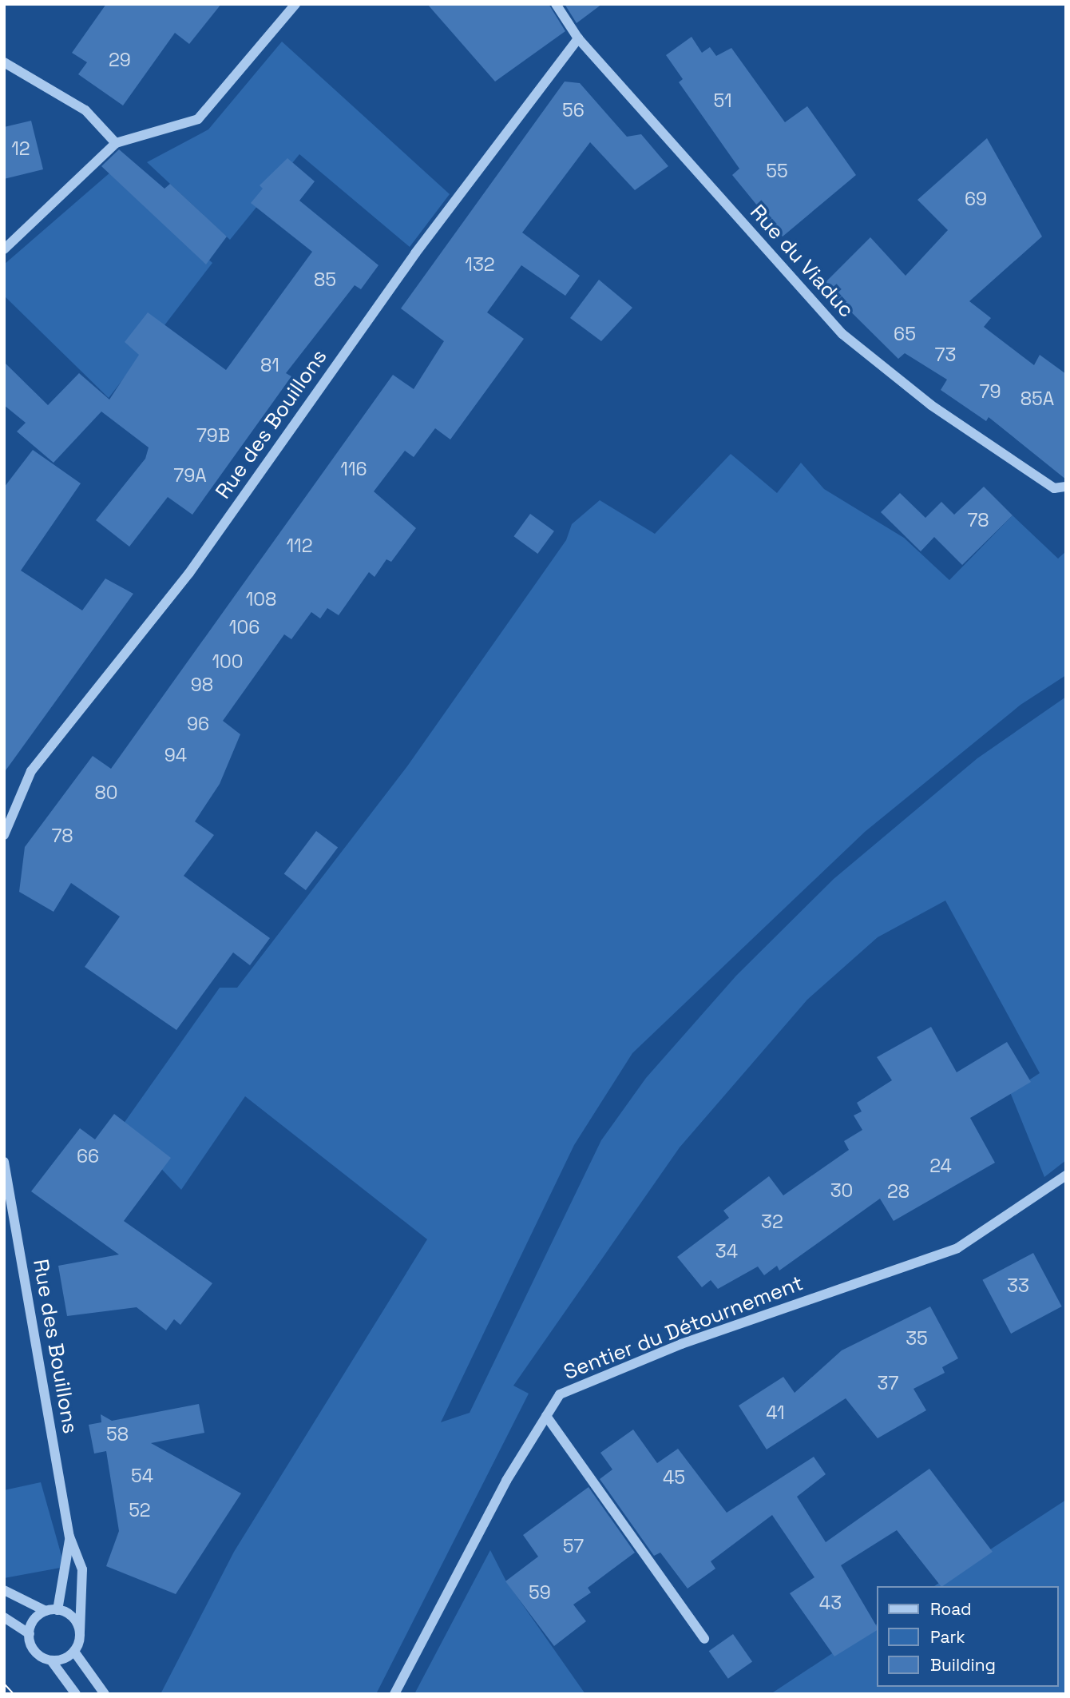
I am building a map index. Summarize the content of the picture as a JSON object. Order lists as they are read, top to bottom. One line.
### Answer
{"streets":{"street":["Rue du Viaduc","Rue des Bouillons","Sentier du Détournement"]},"crossings":[["Rue du Viaduc","Rue des Bouillons"]],"house_numbers":["29","51","56","12","55","69","132","85","65","73","81","79","85A","79B","116","79A","78","112","108","106","100","98","96","94","80","78","66","24","30","28","32","34","33","35","37","41","58","54","45","52","57","59","43"],"legend":["Road","Park","Building"]}
